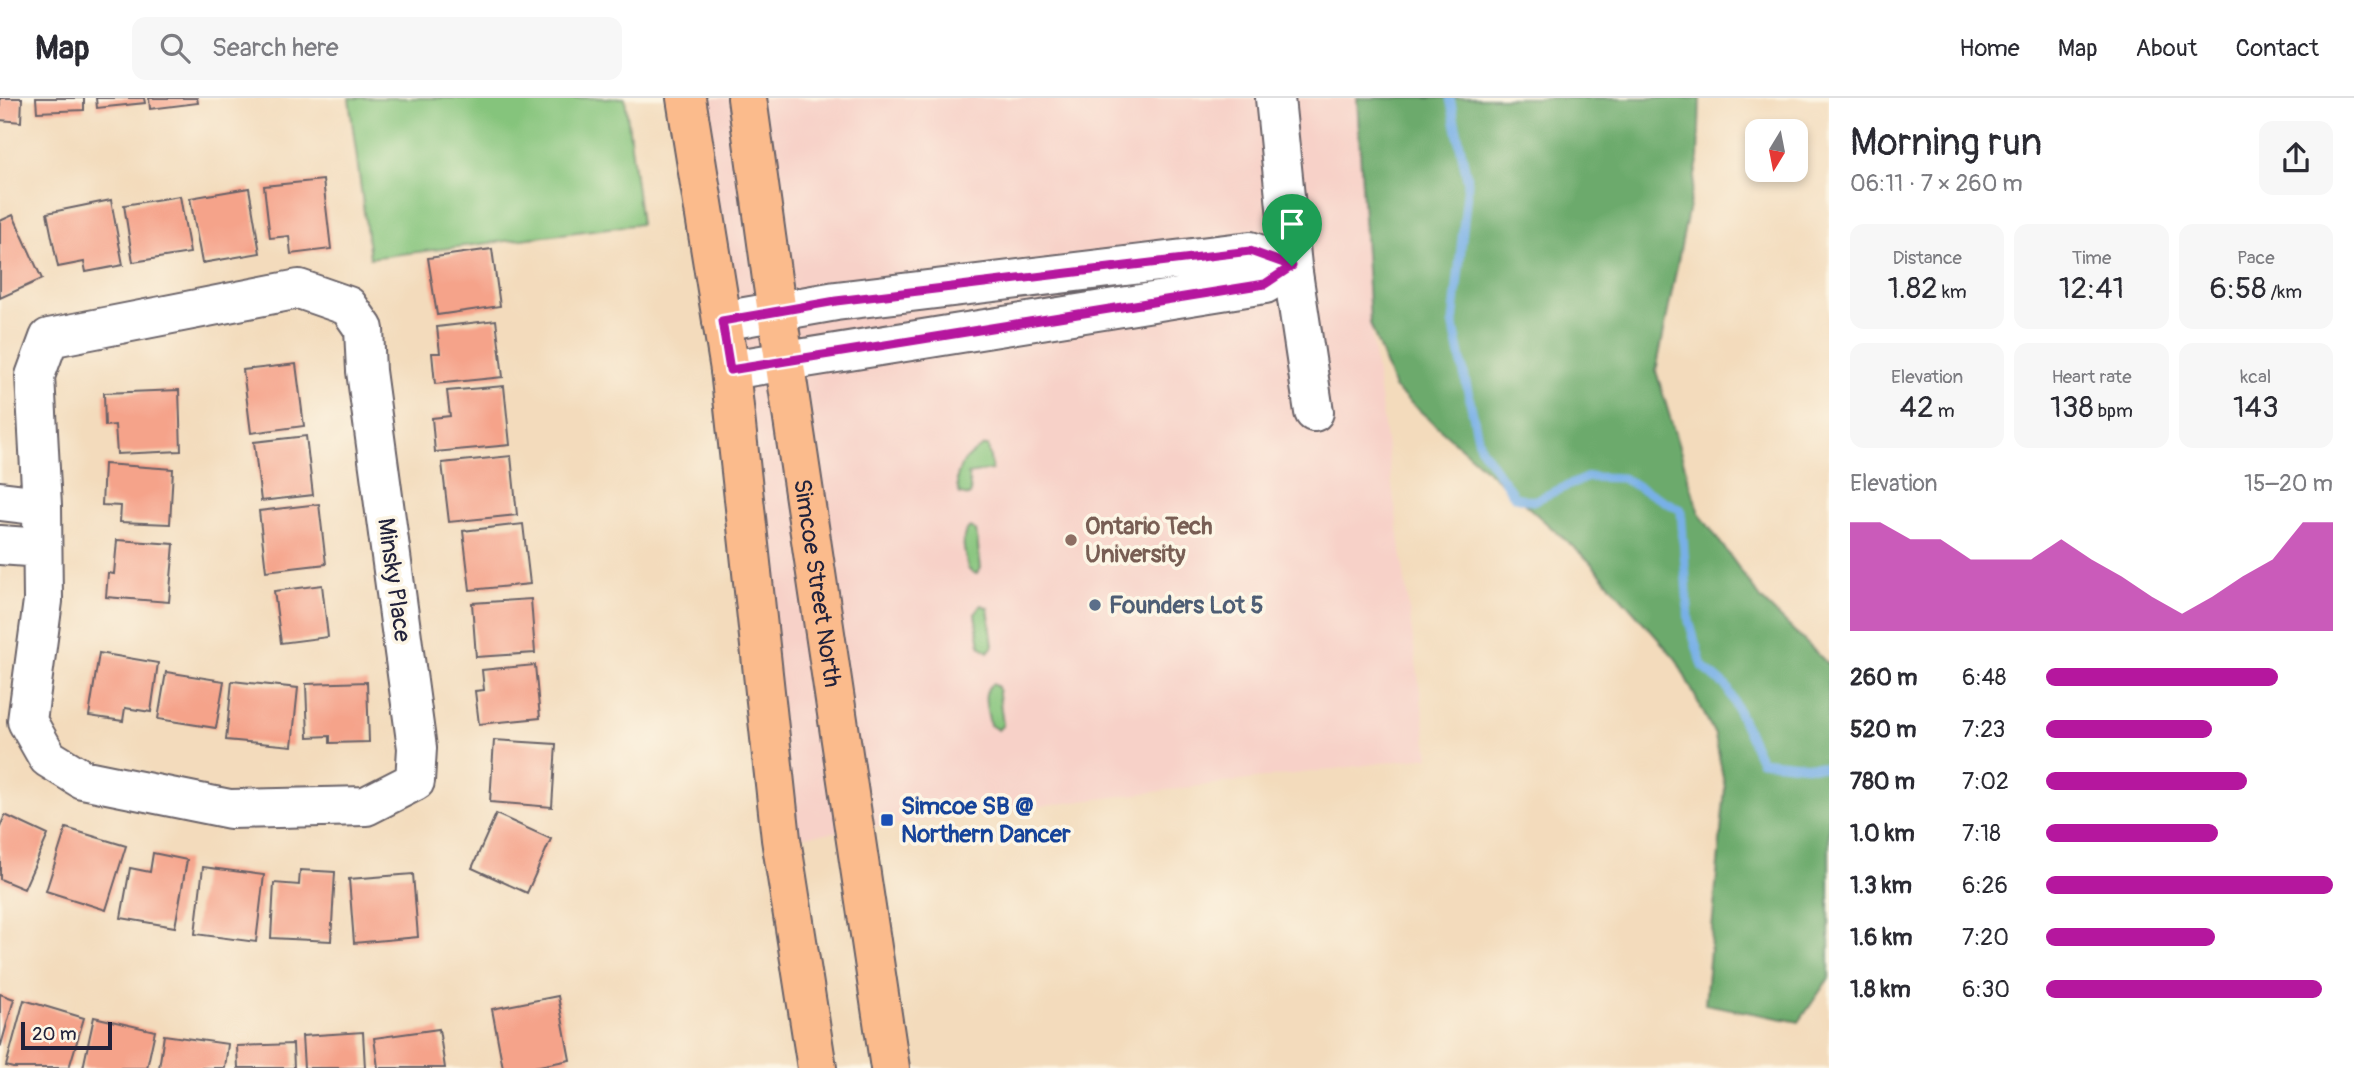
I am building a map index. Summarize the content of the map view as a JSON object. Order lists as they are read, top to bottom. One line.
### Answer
{"streets":{"main road":["Simcoe Street North"],"street":["Minsky Place"]},"places":{"other":["Ontario Tech University","Founders Lot 5"],"transit":["Simcoe SB @ Northern Dancer"]},"scale_bar":"20 m","north":"bottom","page":{"header":"Map","search":"Search here","nav":["Home","Map","About","Contact"],"heading":["Morning run","06:11 · 7 × 260 m"],"stats":[["Distance","1.82 km"],["Time","12:41"],["Pace","6:58 /km"],["Elevation","42 m"],["Heart rate","138 bpm"],["kcal","143"]],"chart":["Elevation","15–20 m"],"list":[{"name":"260 m","note":"6:48"},{"name":"520 m","note":"7:23"},{"name":"780 m","note":"7:02"},{"name":"1.0 km","note":"7:18"},{"name":"1.3 km","note":"6:26"},{"name":"1.6 km","note":"7:20"},{"name":"1.8 km","note":"6:30"}],"scale":"20 m"}}
